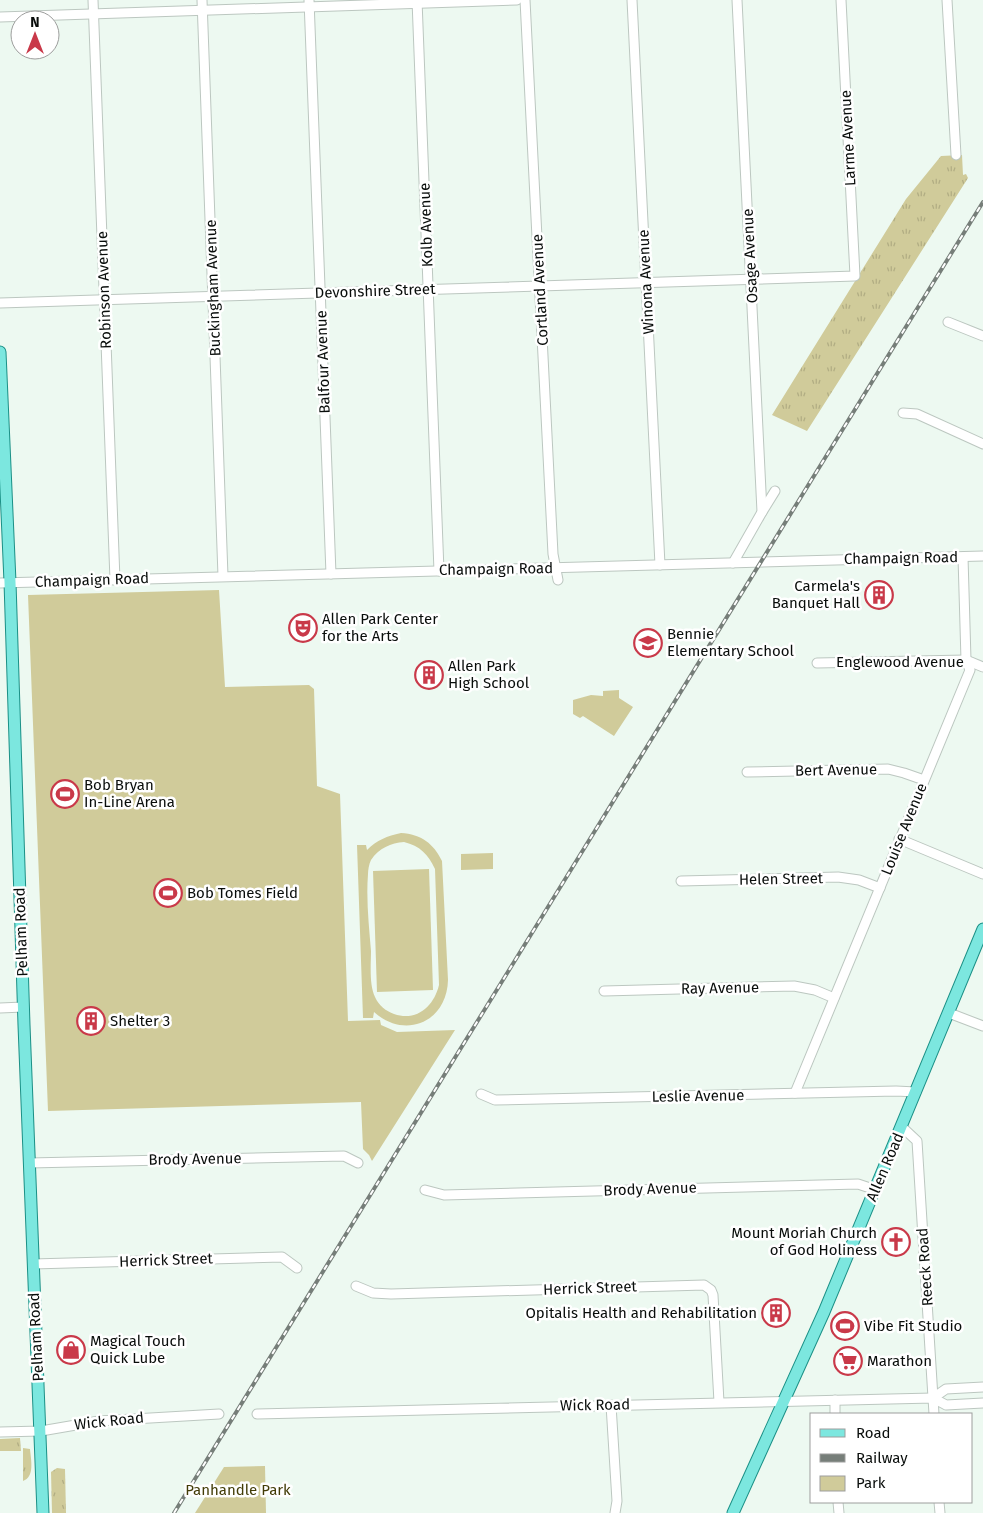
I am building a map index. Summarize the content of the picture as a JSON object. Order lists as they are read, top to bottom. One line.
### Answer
{"streets":{"main road":["Pelham Road","Allen Road"],"street":["Larme Avenue","Kolb Avenue","Osage Avenue","Winona Avenue","Buckingham Avenue","Robinson Avenue","Cortland Avenue","Devonshire Street","Balfour Avenue","Champaign Road","Englewood Avenue","Bert Avenue","Louise Avenue","Helen Street","Ray Avenue","Leslie Avenue","Brody Avenue","Herrick Street","Reeck Road","Wick Road"]},"crossings":[["Larme Avenue","Devonshire Street"],["Kolb Avenue","Devonshire Street"],["Kolb Avenue","Champaign Road"],["Osage Avenue","Devonshire Street"],["Winona Avenue","Devonshire Street"],["Winona Avenue","Champaign Road"],["Buckingham Avenue","Devonshire Street"],["Buckingham Avenue","Champaign Road"],["Robinson Avenue","Devonshire Street"],["Robinson Avenue","Champaign Road"],["Cortland Avenue","Devonshire Street"],["Cortland Avenue","Champaign Road"],["Devonshire Street","Balfour Avenue"],["Balfour Avenue","Champaign Road"],["Champaign Road","Louise Avenue"],["Champaign Road","Pelham Road"],["Englewood Avenue","Louise Avenue"],["Bert Avenue","Louise Avenue"],["Louise Avenue","Helen Street"],["Louise Avenue","Ray Avenue"],["Louise Avenue","Leslie Avenue"],["Pelham Road","Brody Avenue"],["Pelham Road","Herrick Street"],["Pelham Road","Wick Road"],["Leslie Avenue","Allen Road"],["Brody Avenue","Allen Road"],["Allen Road","Reeck Road"],["Allen Road","Wick Road"],["Herrick Street","Wick Road"],["Reeck Road","Wick Road"]],"parks":["Panhandle Park"],"places":{"building":["Carmela's Banquet Hall","Allen Park High School","Shelter 3","Opitalis Health and Rehabilitation"],"theatre":["Allen Park Center for the Arts"],"school or university":["Bennie Elementary School"],"sports":["Bob Bryan In-Line Arena","Bob Tomes Field","Vibe Fit Studio"],"church":["Mount Moriah Church of God Holiness"],"shop":["Magical Touch Quick Lube"],"supermarket":["Marathon"]},"legend":["Road","Railway","Park"],"north":"top"}
